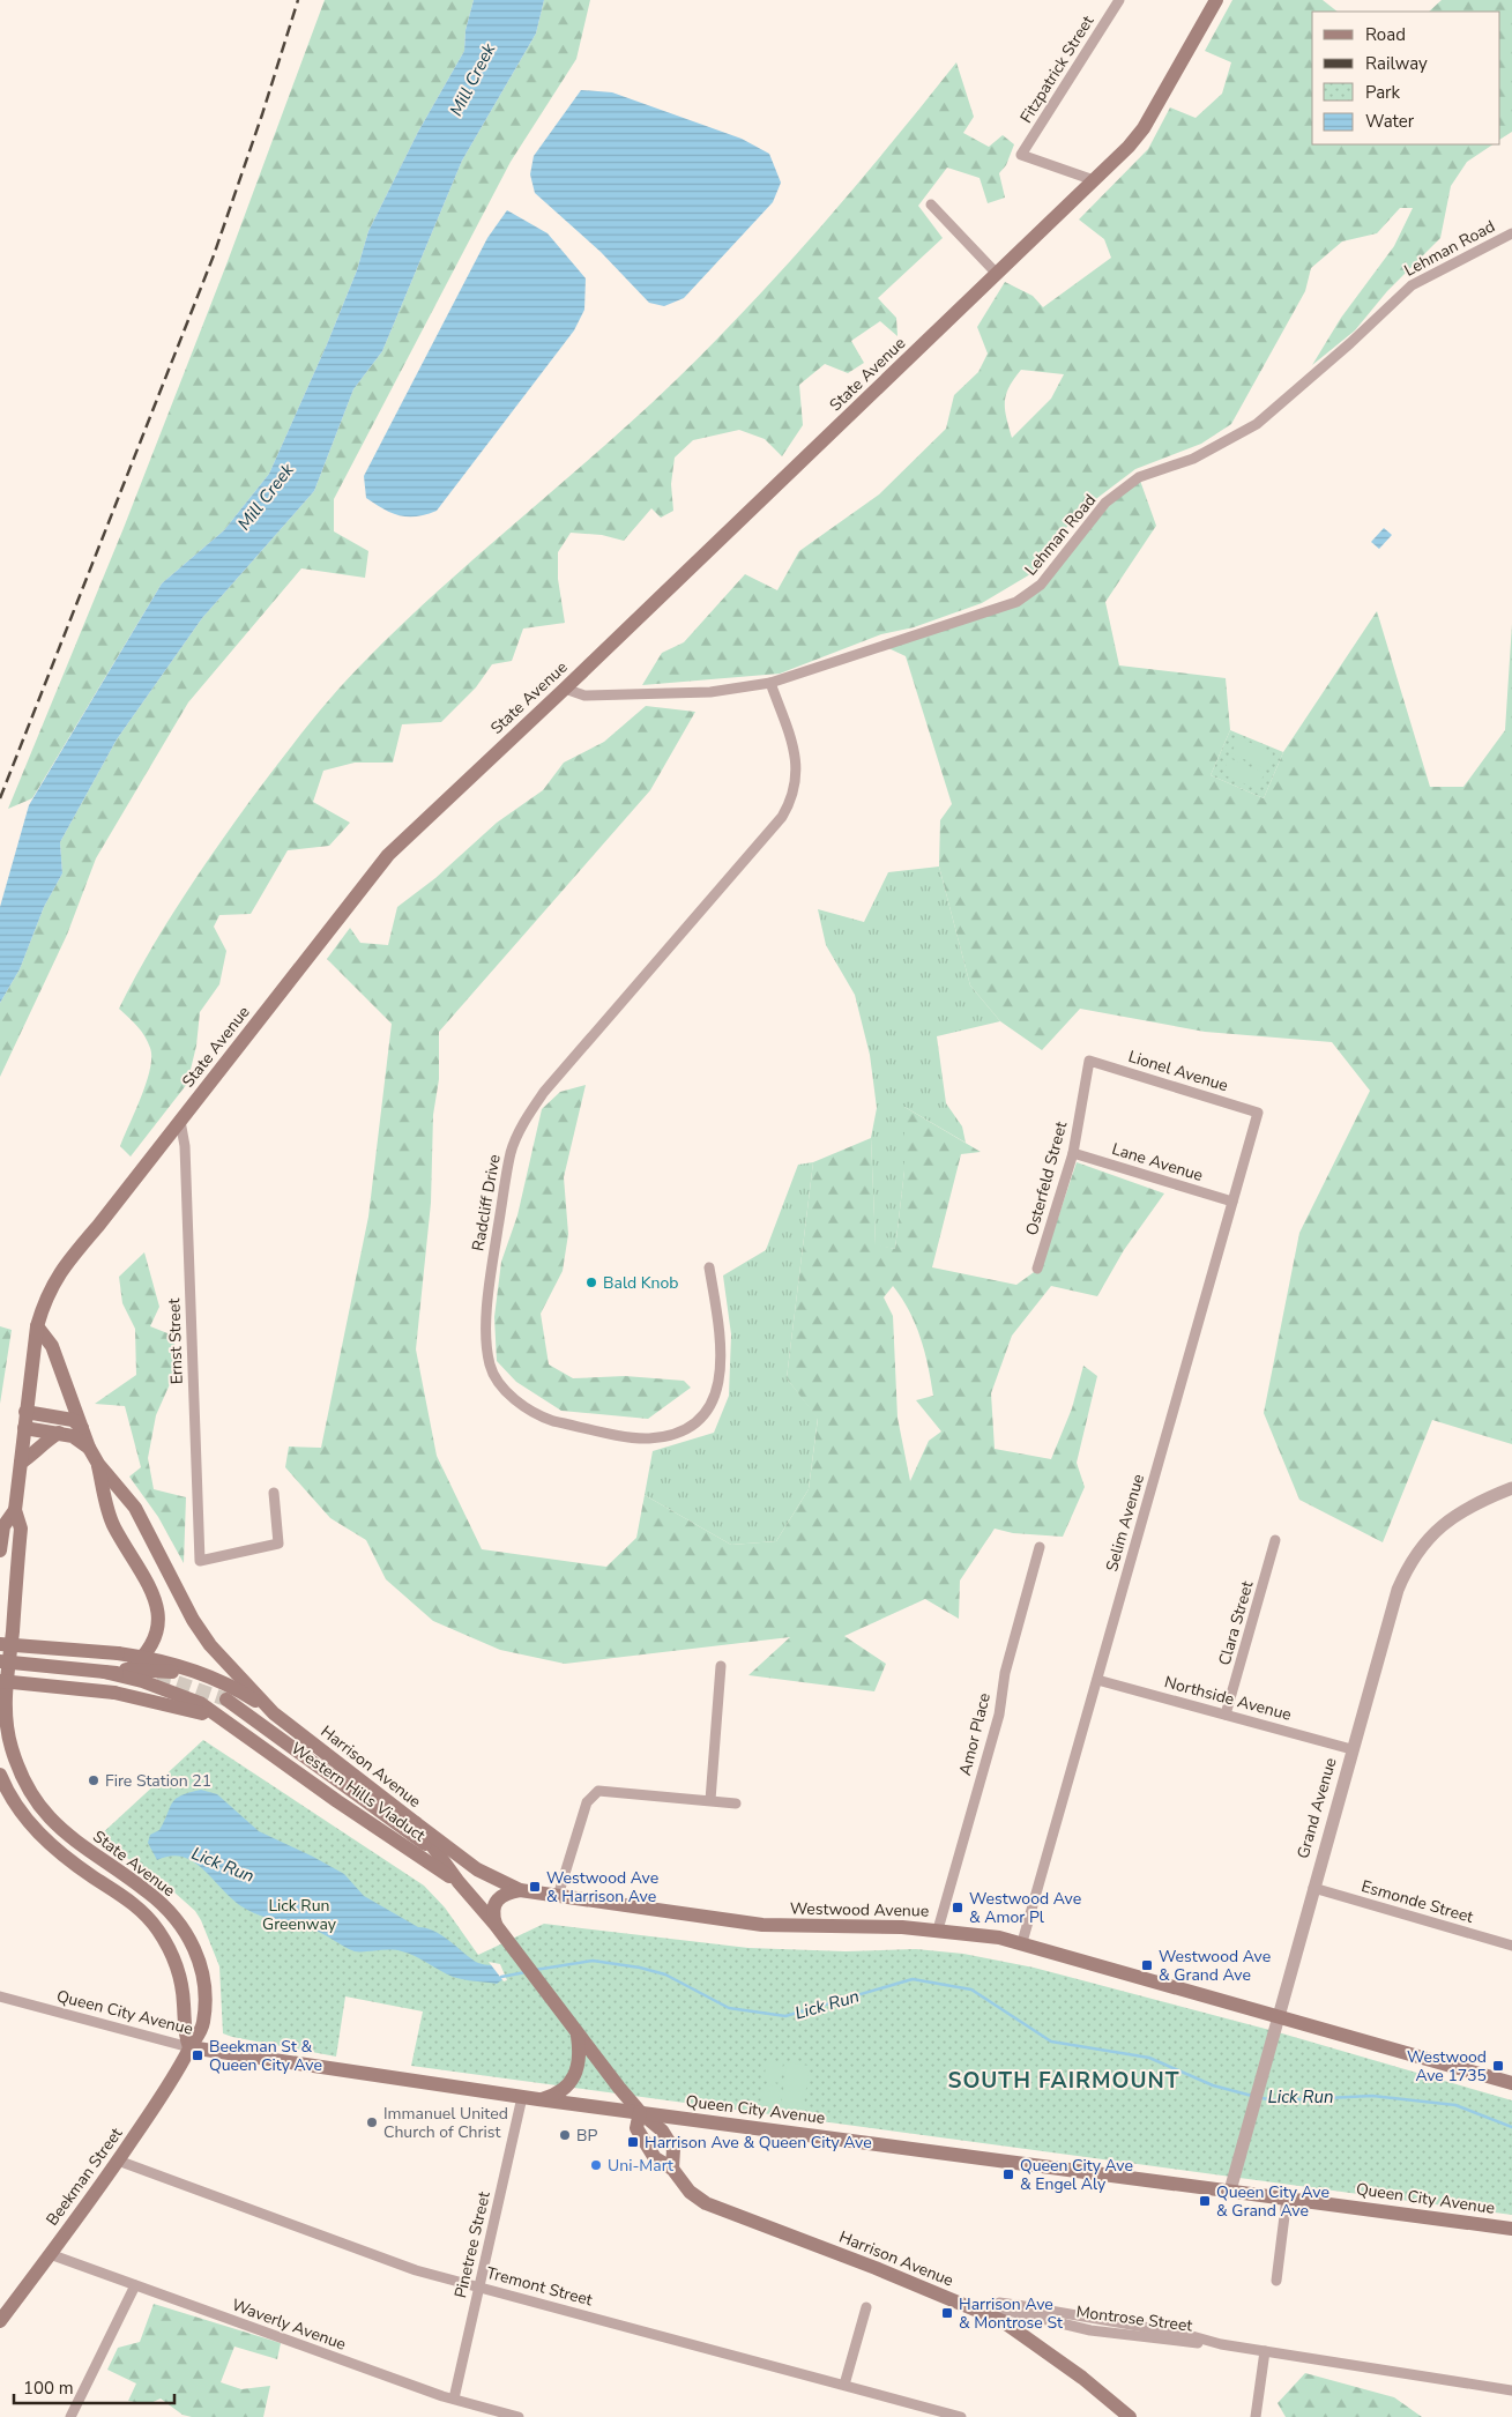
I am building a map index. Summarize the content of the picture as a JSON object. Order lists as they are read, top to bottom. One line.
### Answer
{"streets":{"main road":["State Avenue","Harrison Avenue","Western Hills Viaduct","Westwood Avenue","Queen City Avenue","Beekman Street"],"street":["Fitzpatrick Street","Lehman Road","Lionel Avenue","Lane Avenue","Osterfeld Street","Radcliff Drive","Ernst Street","Selim Avenue","Clara Street","Northside Avenue","Amor Place","Grand Avenue","Esmonde Street","Pinetree Street","Tremont Street","Montrose Street","Waverly Avenue"]},"crossings":[["Fitzpatrick Street","State Avenue"],["Lehman Road","State Avenue"],["Lehman Road","Radcliff Drive"],["State Avenue","Ernst Street"],["State Avenue","Harrison Avenue"],["State Avenue","Queen City Avenue"],["State Avenue","Beekman Street"],["Lionel Avenue","Osterfeld Street"],["Lionel Avenue","Selim Avenue"],["Lane Avenue","Osterfeld Street"],["Lane Avenue","Selim Avenue"],["Selim Avenue","Northside Avenue"],["Selim Avenue","Westwood Avenue"],["Clara Street","Northside Avenue"],["Northside Avenue","Grand Avenue"],["Amor Place","Westwood Avenue"],["Harrison Avenue","Western Hills Viaduct"],["Harrison Avenue","Westwood Avenue"],["Harrison Avenue","Queen City Avenue"],["Harrison Avenue","Montrose Street"],["Grand Avenue","Esmonde Street"],["Grand Avenue","Westwood Avenue"],["Grand Avenue","Queen City Avenue"],["Queen City Avenue","Beekman Street"],["Queen City Avenue","Pinetree Street"],["Beekman Street","Tremont Street"],["Beekman Street","Waverly Avenue"],["Pinetree Street","Tremont Street"],["Pinetree Street","Waverly Avenue"]],"districts":["SOUTH FAIRMOUNT"],"water":["Mill Creek","Lick Run"],"parks":["Lick Run Greenway"],"places":{"other":["Bald Knob","Fire Station 21","Immanuel United Church of Christ","BP","Uni-Mart"],"transit":["Westwood Ave & Harrison Ave","Westwood Ave & Amor Pl","Westwood Ave & Grand Ave","Beekman St & Queen City Ave","Westwood Ave 1735","Harrison Ave & Queen City Ave","Queen City Ave & Engel Aly","Queen City Ave & Grand Ave","Harrison Ave & Montrose St"]},"legend":["Road","Railway","Park","Water"],"scale_bar":"100 m"}
